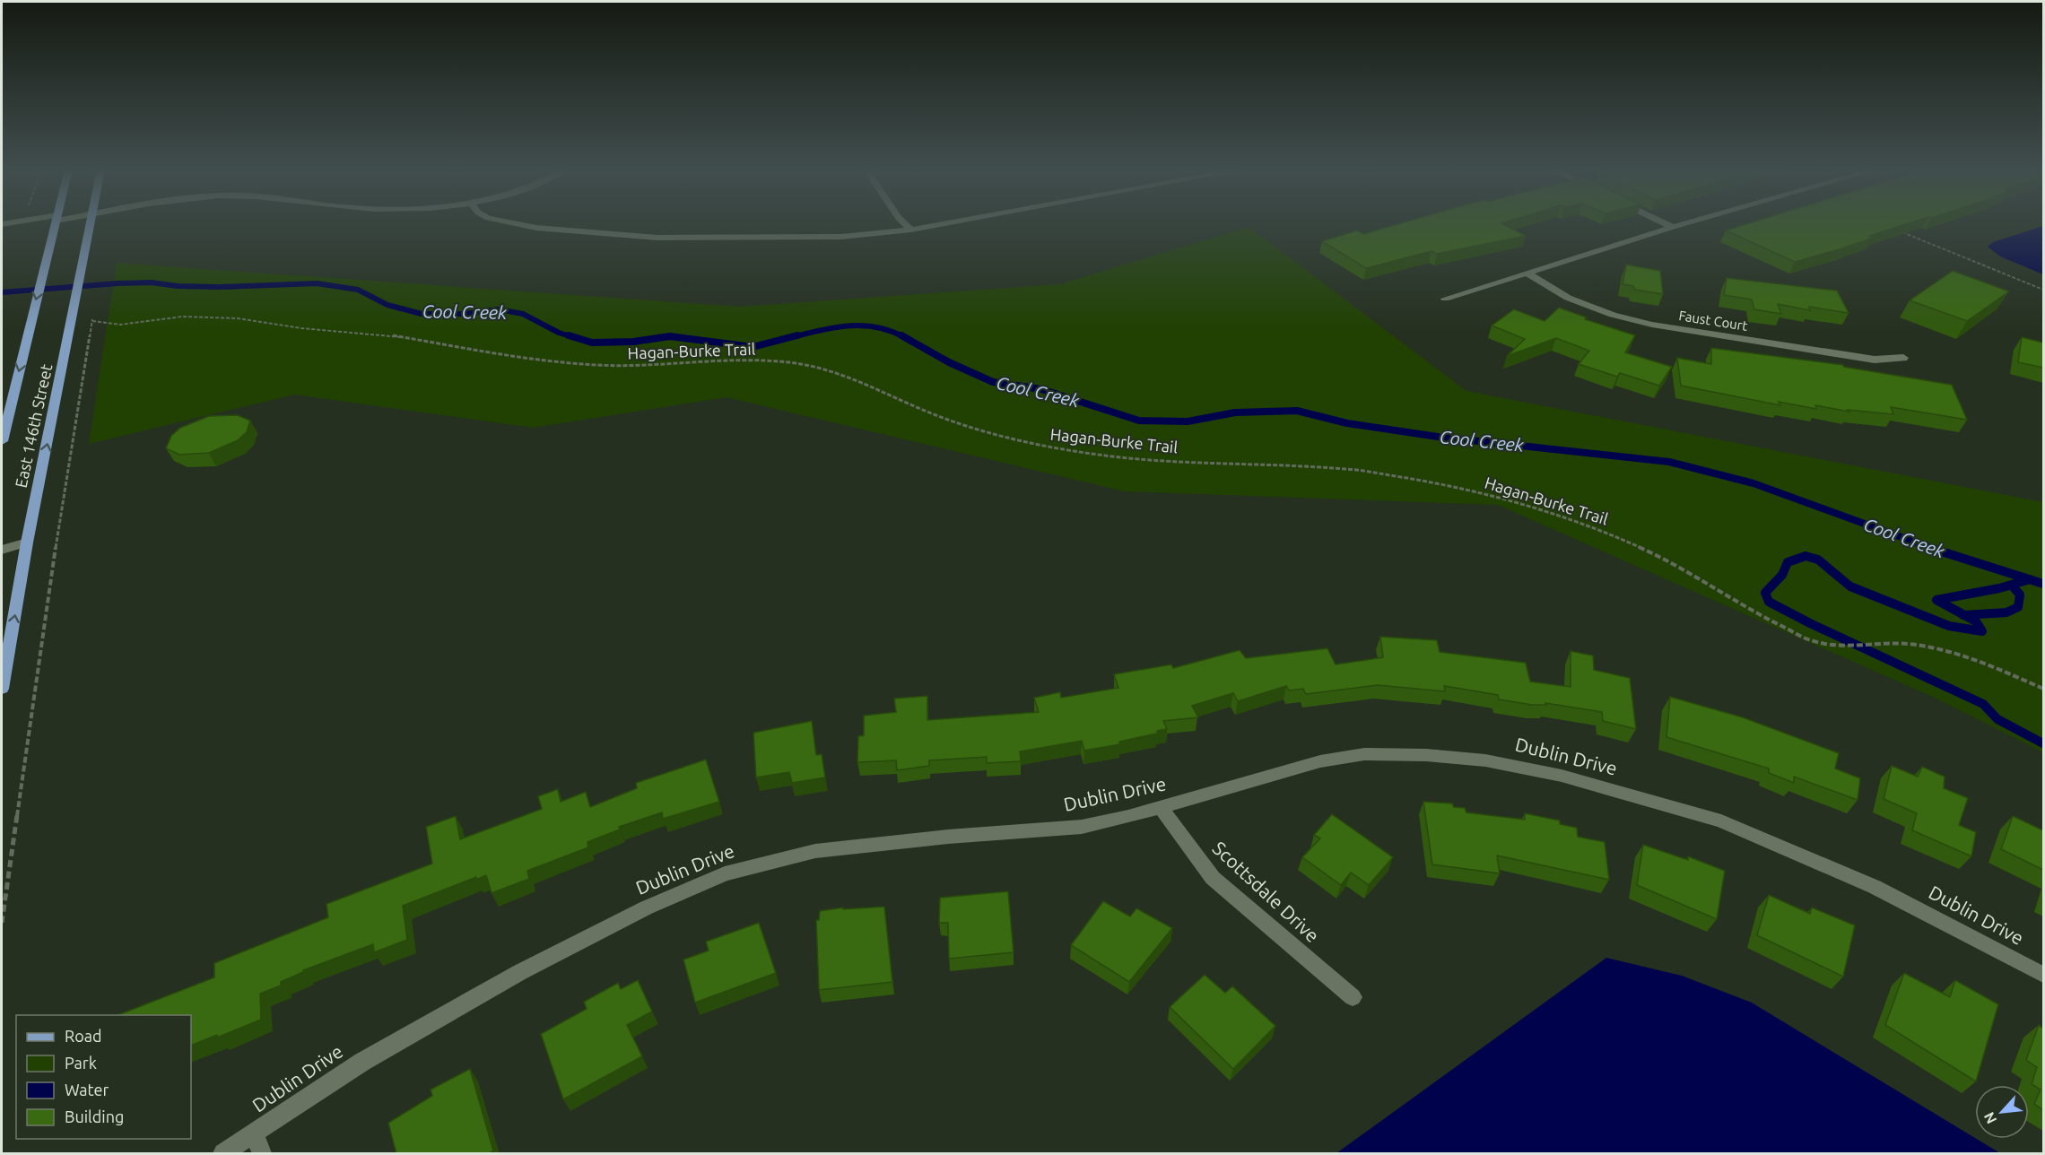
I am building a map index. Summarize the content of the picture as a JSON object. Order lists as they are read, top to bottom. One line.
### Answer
{"streets":{"main road":["East 146th Street"],"street":["Faust Court","Dublin Drive","Scottsdale Drive"],"path":["Hagan-Burke Trail"]},"crossings":[["Dublin Drive","Scottsdale Drive"]],"water":["Cool Creek"],"legend":["Road","Park","Water","Building"],"north":"bottom left"}
